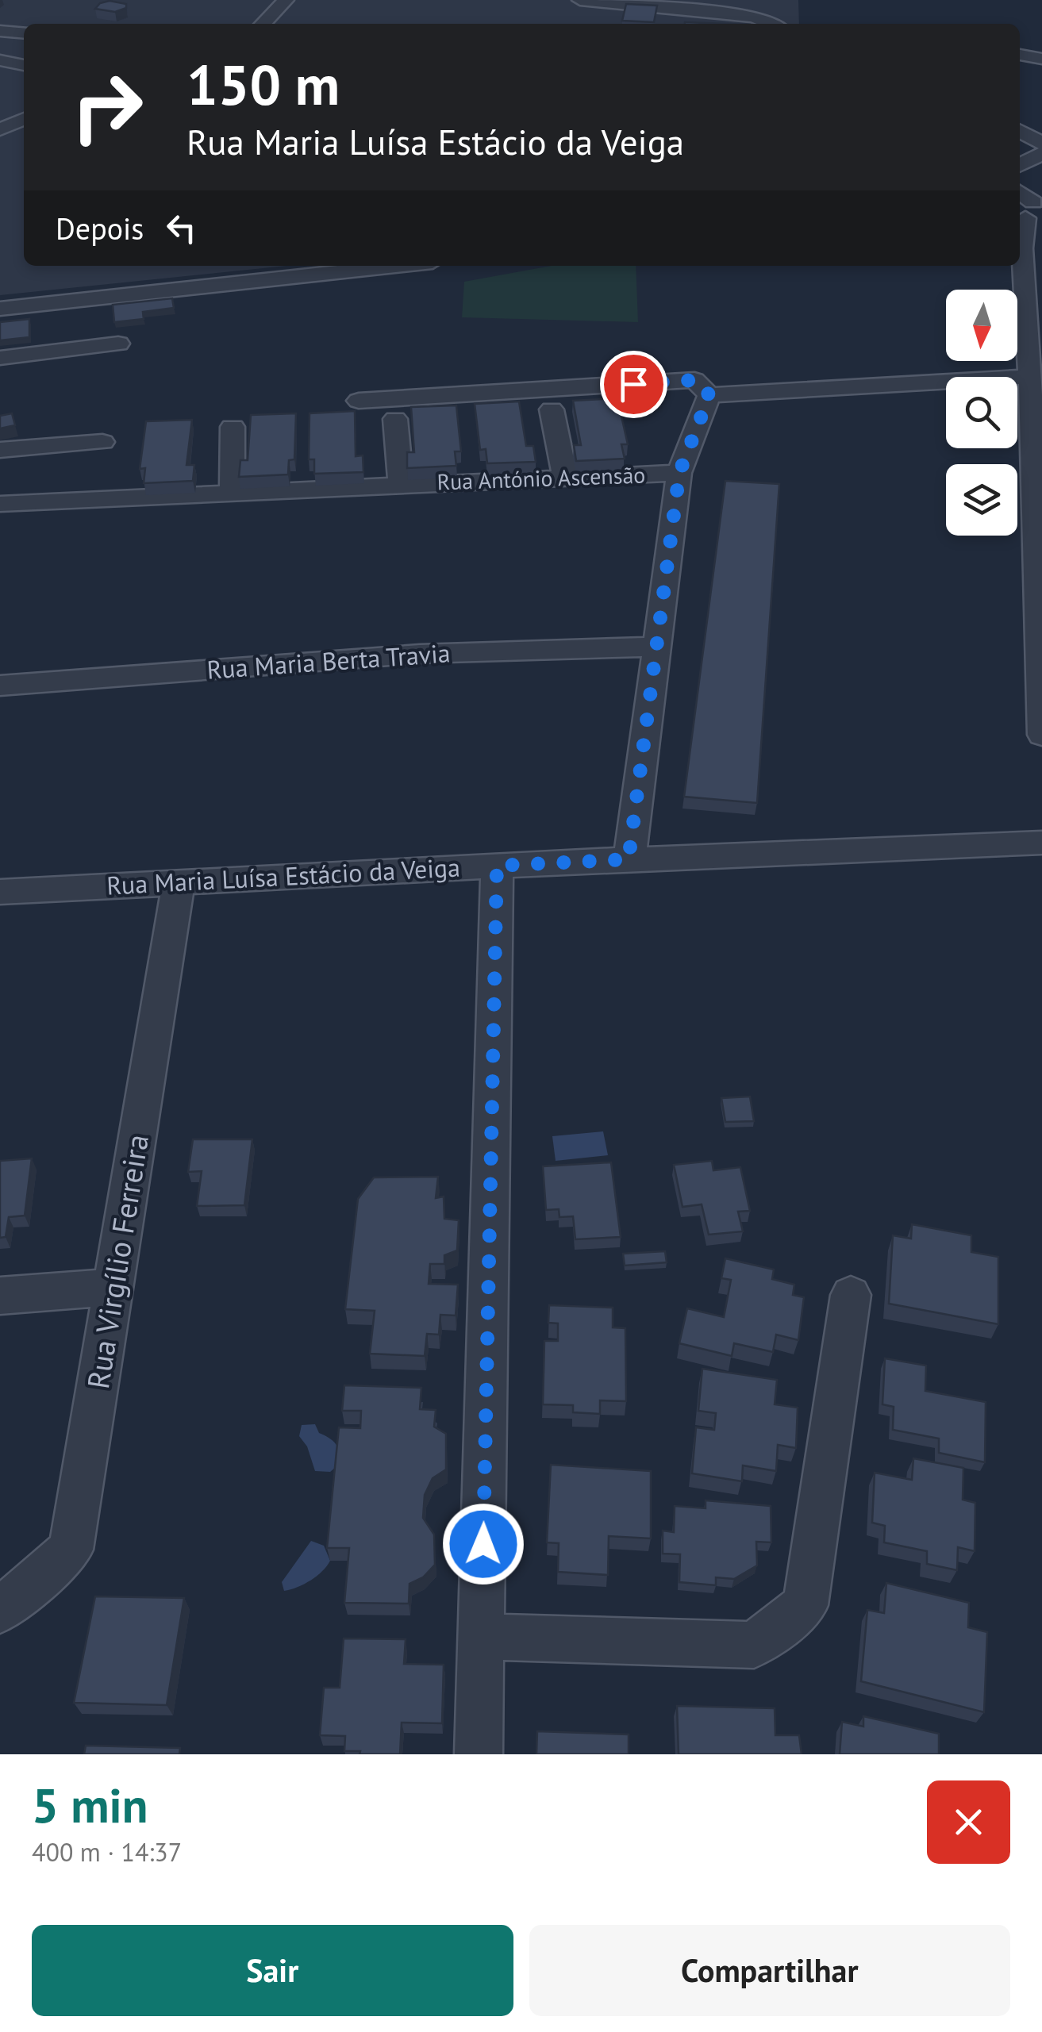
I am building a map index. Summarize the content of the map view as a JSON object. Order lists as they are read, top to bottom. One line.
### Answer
{"streets":{"street":["Rua António Ascensão","Rua Maria Berta Travia","Rua Maria Luísa Estácio da Veiga","Rua Virgílio Ferreira"]},"crossings":[["Rua Maria Luísa Estácio da Veiga","Rua Virgílio Ferreira"]],"north":"bottom","page":{"turn":["150 m","Rua Maria Luísa Estácio da Veiga"],"then":"Depois","heading":["5 min","400 m · 14:37"],"buttons":["Sair","Compartilhar"]}}
